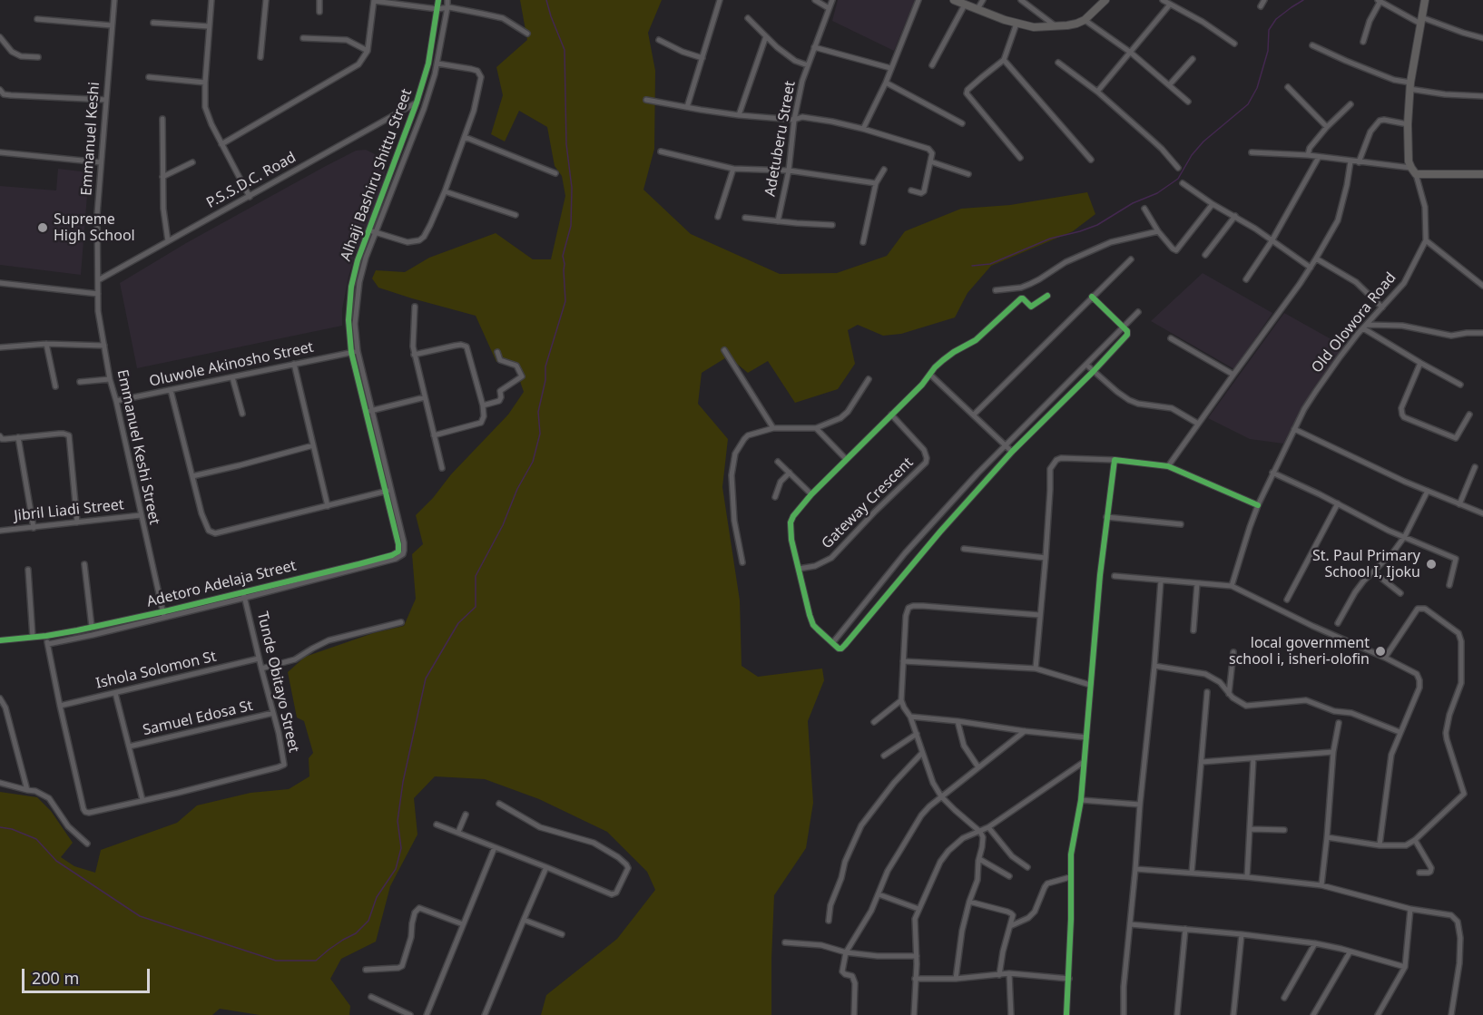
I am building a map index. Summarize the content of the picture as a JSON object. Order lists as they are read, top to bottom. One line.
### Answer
{"streets":{"street":["Emmanuel Keshi","Adetuberu Street","Alhaji Bashiru Shittu Street","P.S.S.D.C. Road","Old Olowora Road","Oluwole Akinosho Street","Emmanuel Keshi Street","Gateway Crescent","Jibril Liadi Street","Adetoro Adelaja Street","Ishola Solomon St","Tunde Obitayo Street","Samuel Edosa St"]},"crossings":[["Emmanuel Keshi","P.S.S.D.C. Road"],["Emmanuel Keshi","Emmanuel Keshi Street"],["Alhaji Bashiru Shittu Street","P.S.S.D.C. Road"],["Alhaji Bashiru Shittu Street","Oluwole Akinosho Street"],["Alhaji Bashiru Shittu Street","Adetoro Adelaja Street"],["P.S.S.D.C. Road","Emmanuel Keshi Street"],["Oluwole Akinosho Street","Emmanuel Keshi Street"],["Emmanuel Keshi Street","Jibril Liadi Street"],["Emmanuel Keshi Street","Adetoro Adelaja Street"],["Adetoro Adelaja Street","Tunde Obitayo Street"],["Ishola Solomon St","Tunde Obitayo Street"],["Tunde Obitayo Street","Samuel Edosa St"]],"places":["Supreme High School","St. Paul Primary School I, Ijoku","local government school i, isheri-olofin"],"scale_bar":"200 m"}
